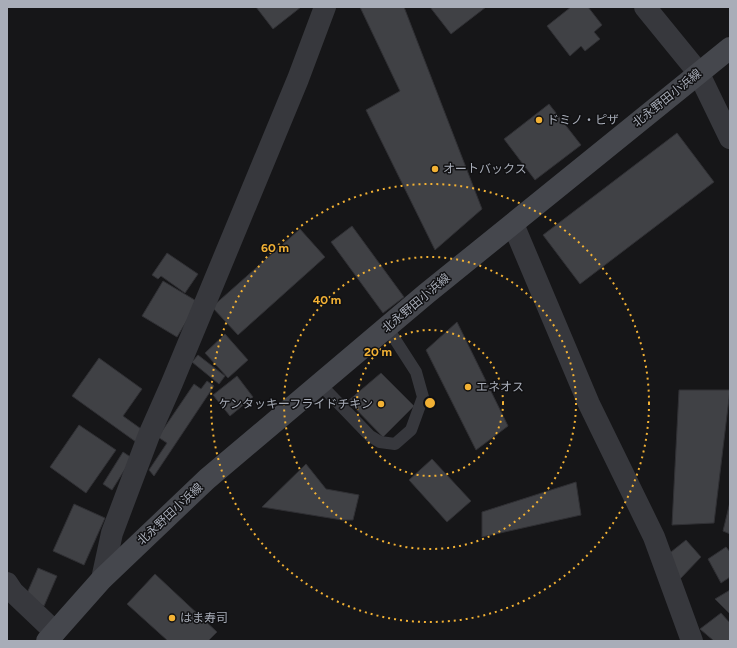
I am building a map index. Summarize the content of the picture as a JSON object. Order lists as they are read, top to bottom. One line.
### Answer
{"streets":{"main road":["北永野田小浜線"]},"places":["ドミノ・ピザ","オートバックス","エネオス","ケンタッキーフライドチキン","はま寿司"],"rings":["60 m","40 m","20 m"]}
